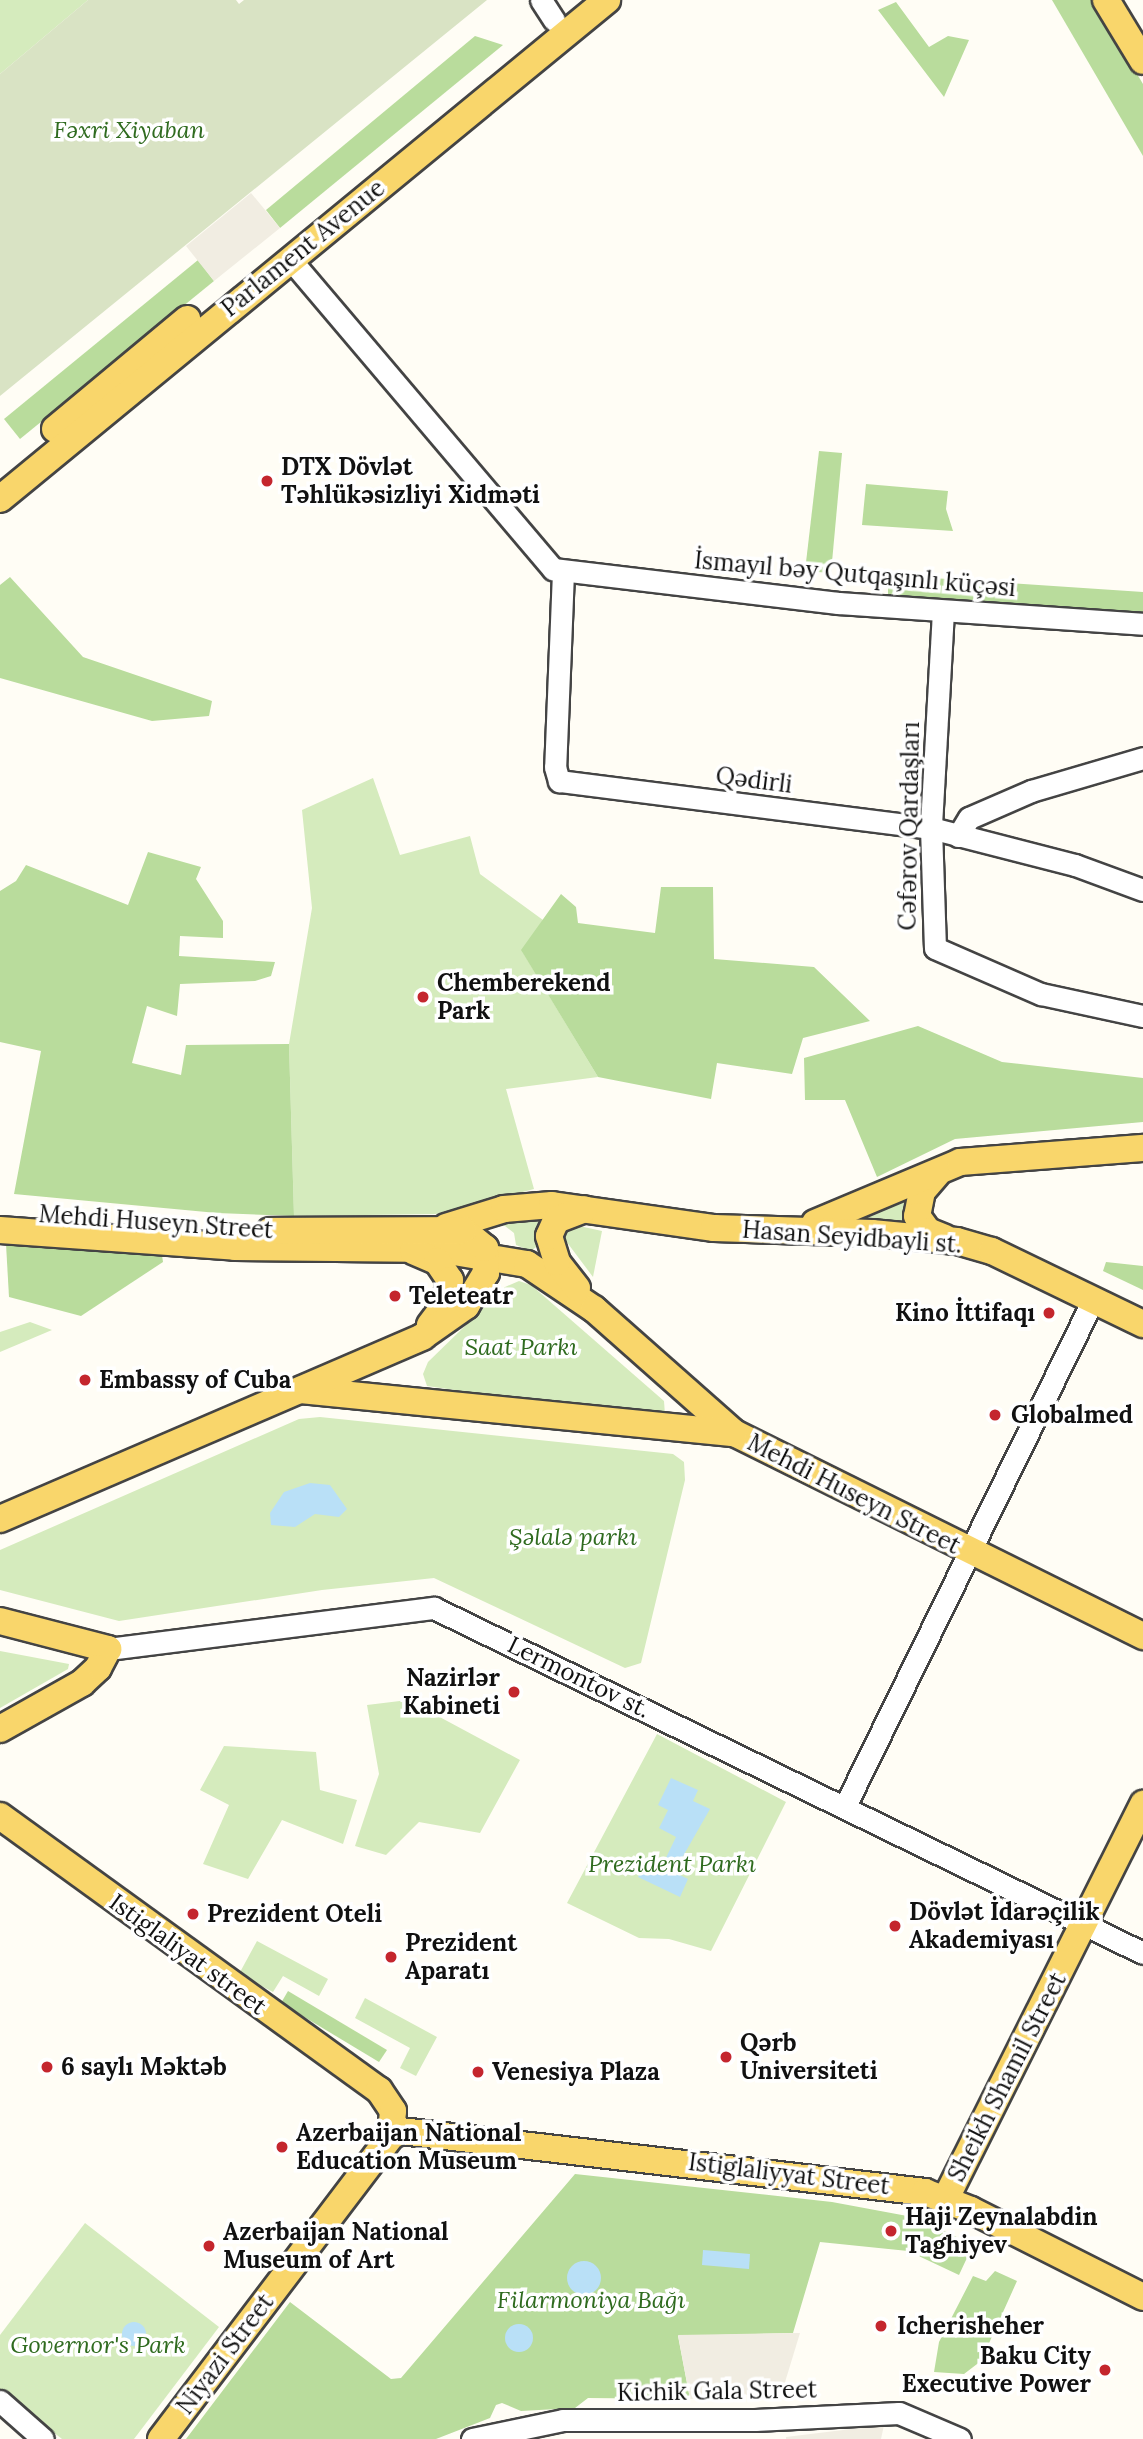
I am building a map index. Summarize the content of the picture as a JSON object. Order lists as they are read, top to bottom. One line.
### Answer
{"streets":{"main road":["Parlament Avenue","Mehdi Huseyn Street","Hasan Seyidbayli st.","Istiglaliyat street","Sheikh Shamil Street","Niyazi Street"],"street":["İsmayıl bəy Qutqaşınlı küçəsi","Qədirli","Cəfərov Qardaşları","Lermontov st.","Kichik Gala Street"]},"crossings":[["İsmayıl bəy Qutqaşınlı küçəsi","Qədirli"],["İsmayıl bəy Qutqaşınlı küçəsi","Cəfərov Qardaşları"],["Qədirli","Cəfərov Qardaşları"],["Mehdi Huseyn Street","Hasan Seyidbayli st."],["Lermontov st.","Sheikh Shamil Street"],["Istiglaliyat street","Niyazi Street"]],"parks":["Fəxri Xiyaban","Saat Parkı","Şəlalə parkı","Prezident Parkı","Filarmoniya Bağı","Governor's Park"],"places":["DTX Dövlət Təhlükəsizliyi Xidməti","Chemberekend Park","Teleteatr","Kino İttifaqı","Embassy of Cuba","Globalmed","Nazirlər Kabineti","Prezident Oteli","Dövlət İdarəçilik Akademiyası","Prezident Aparatı","Qərb Universiteti","6 saylı Məktəb","Venesiya Plaza","Azerbaijan National Education Museum","Haji Zeynalabdin Taghiyev","Azerbaijan National Museum of Art","Icherisheher","Baku City Executive Power"]}
